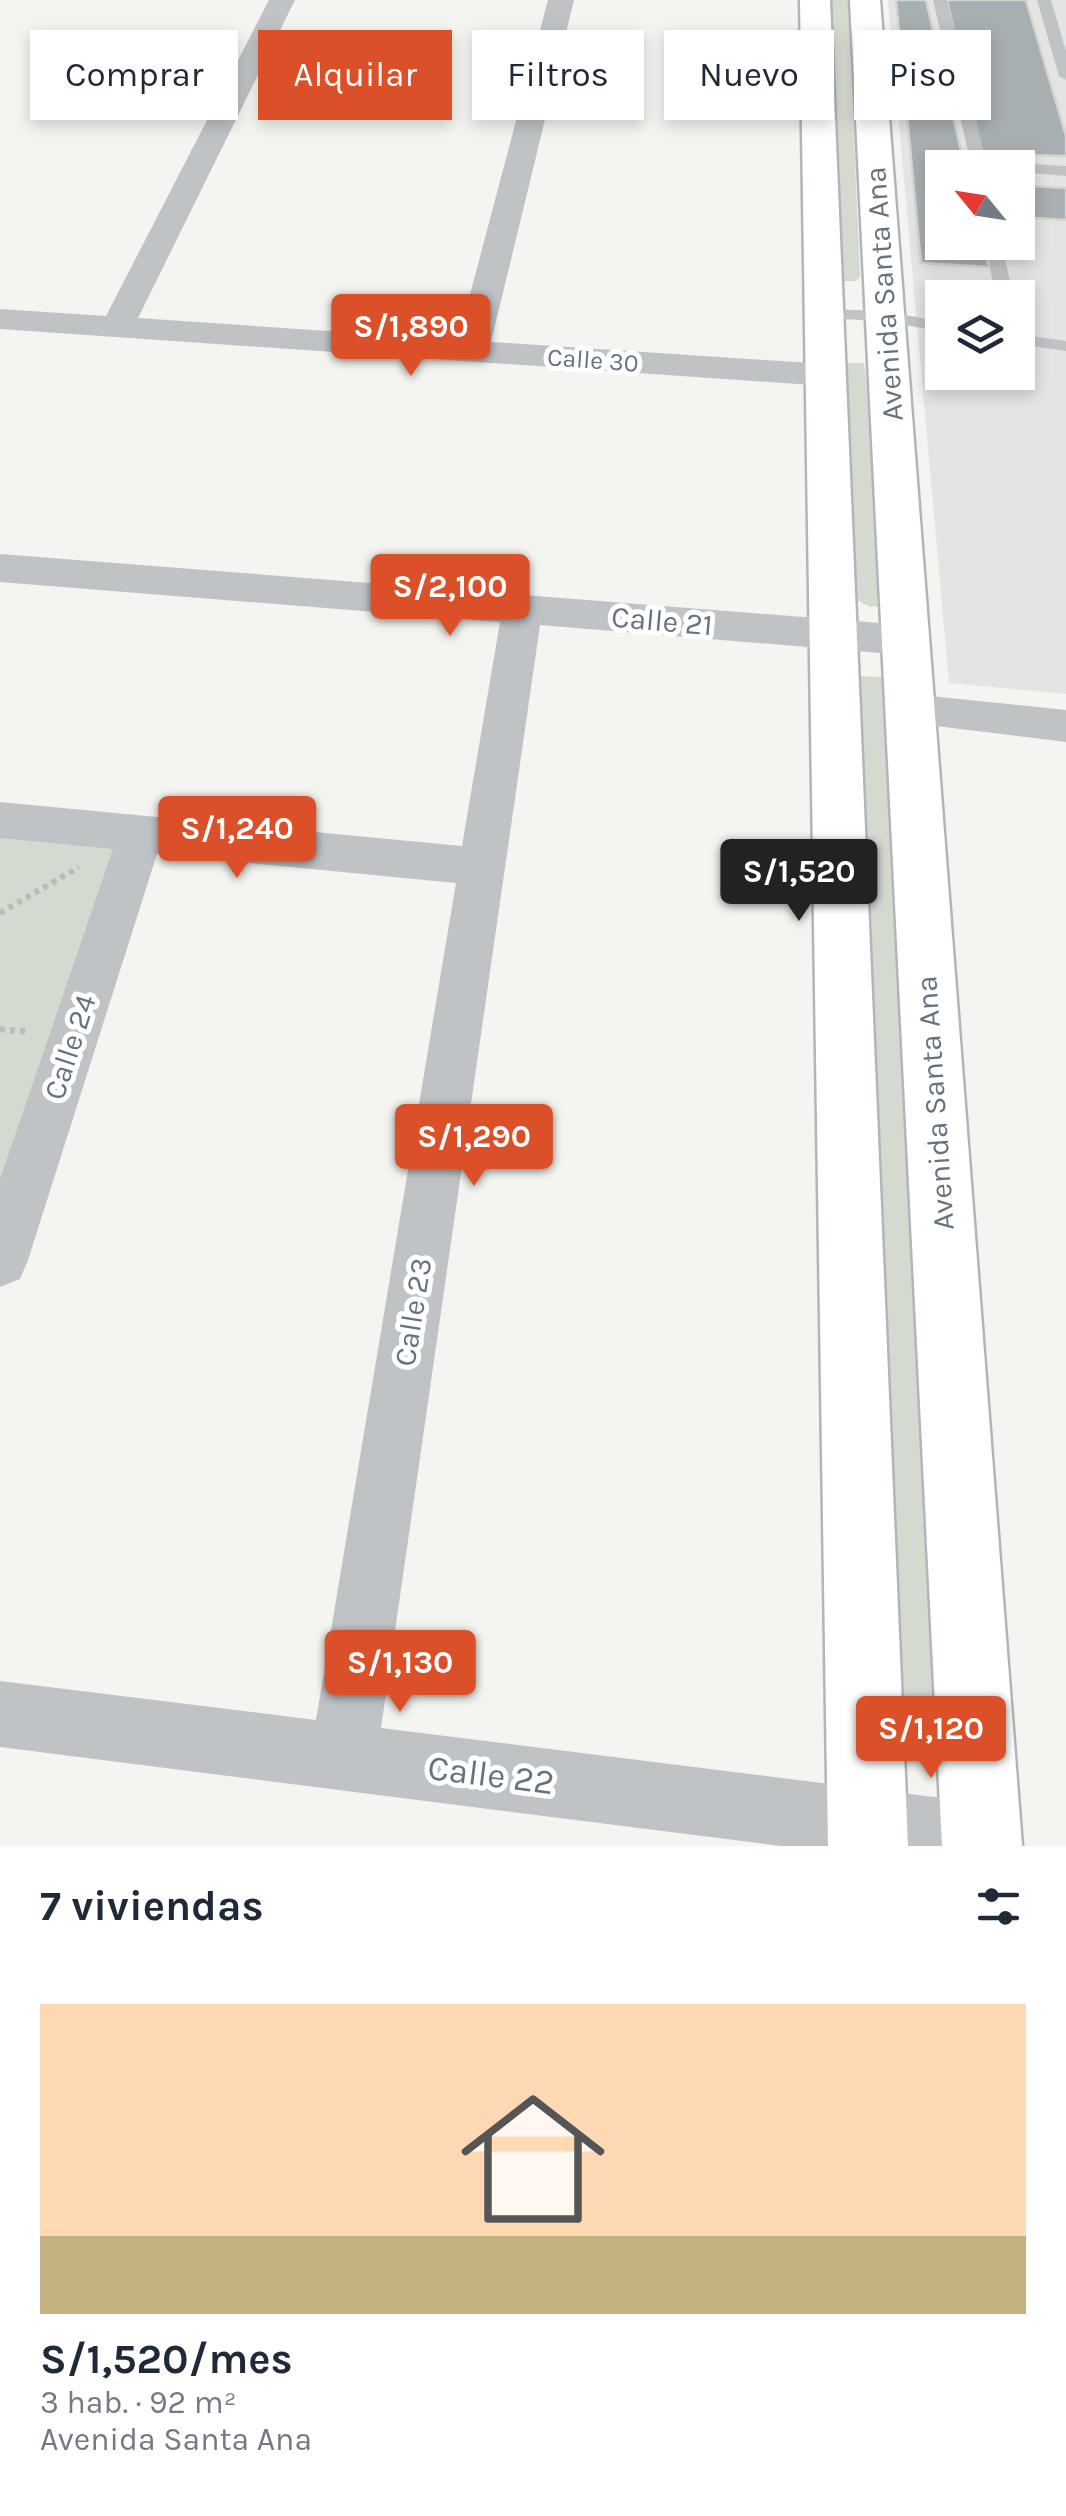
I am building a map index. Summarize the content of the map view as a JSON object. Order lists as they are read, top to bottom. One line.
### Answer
{"streets":{"street":["Avenida Santa Ana","Calle 30","Calle 21","Calle 24","Calle 23","Calle 22"]},"crossings":[["Avenida Santa Ana","Calle 30"],["Avenida Santa Ana","Calle 21"],["Avenida Santa Ana","Calle 22"],["Calle 21","Calle 23"],["Calle 23","Calle 22"]],"north":"top left","page":{"chip":["Comprar","Alquilar","Filtros","Nuevo","Piso"],"price":["S/1,890","S/2,100","S/1,240","S/1,520","S/1,290","S/1,130","S/1,120"],"heading":"7 viviendas","list":[{"name":"S/1,520/mes","note":"3 hab. · 92 m² · Avenida Santa Ana"}]}}
